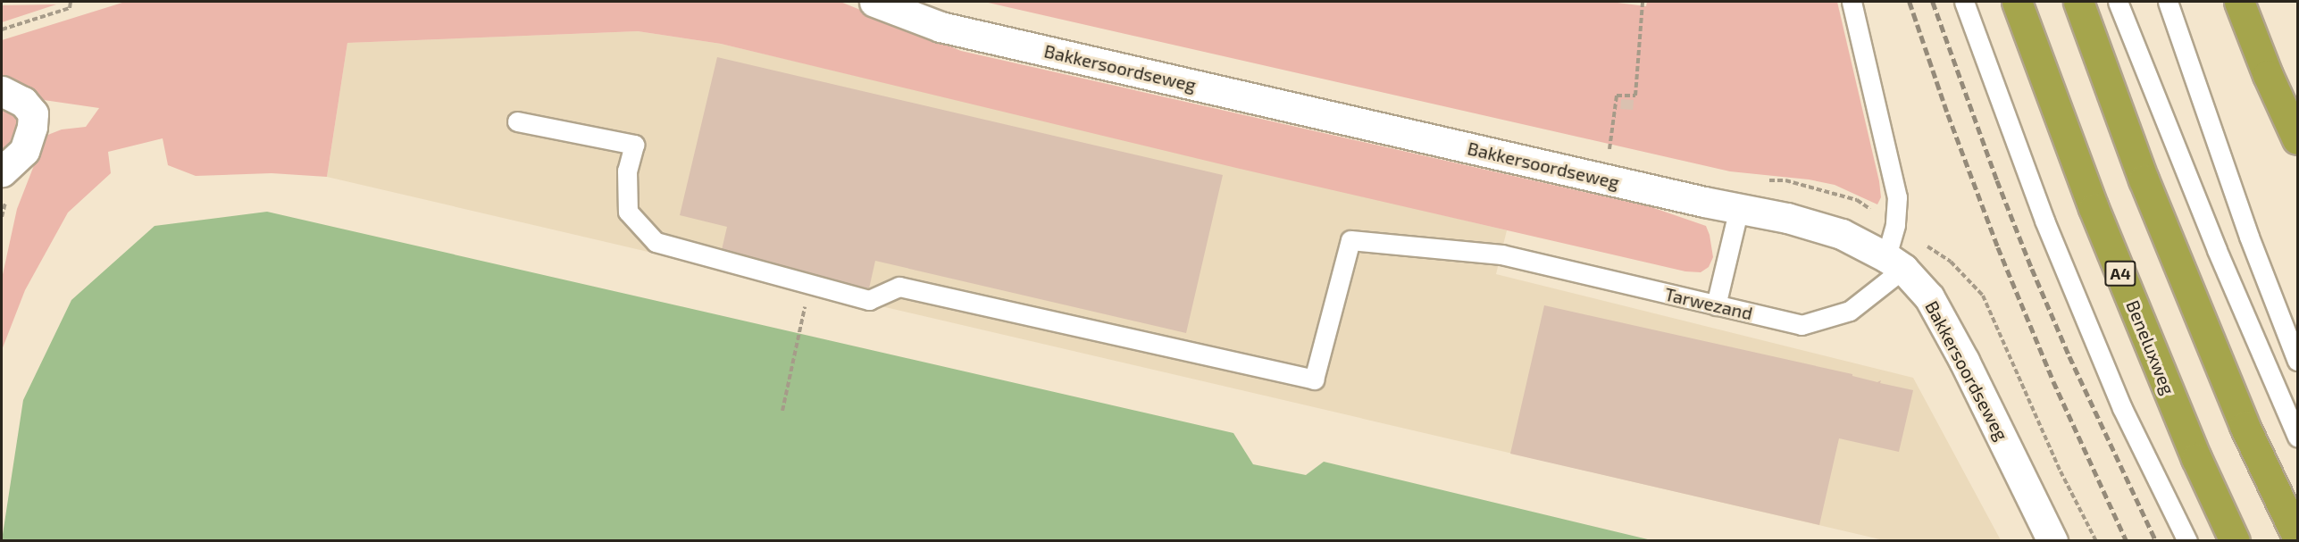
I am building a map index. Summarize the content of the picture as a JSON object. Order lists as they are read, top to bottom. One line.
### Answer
{"streets":{"highway":["A4","Beneluxweg"],"street":["Bakkersoordseweg"],"lane":["Tarwezand"]},"crossings":[["Bakkersoordseweg","Tarwezand"]]}
